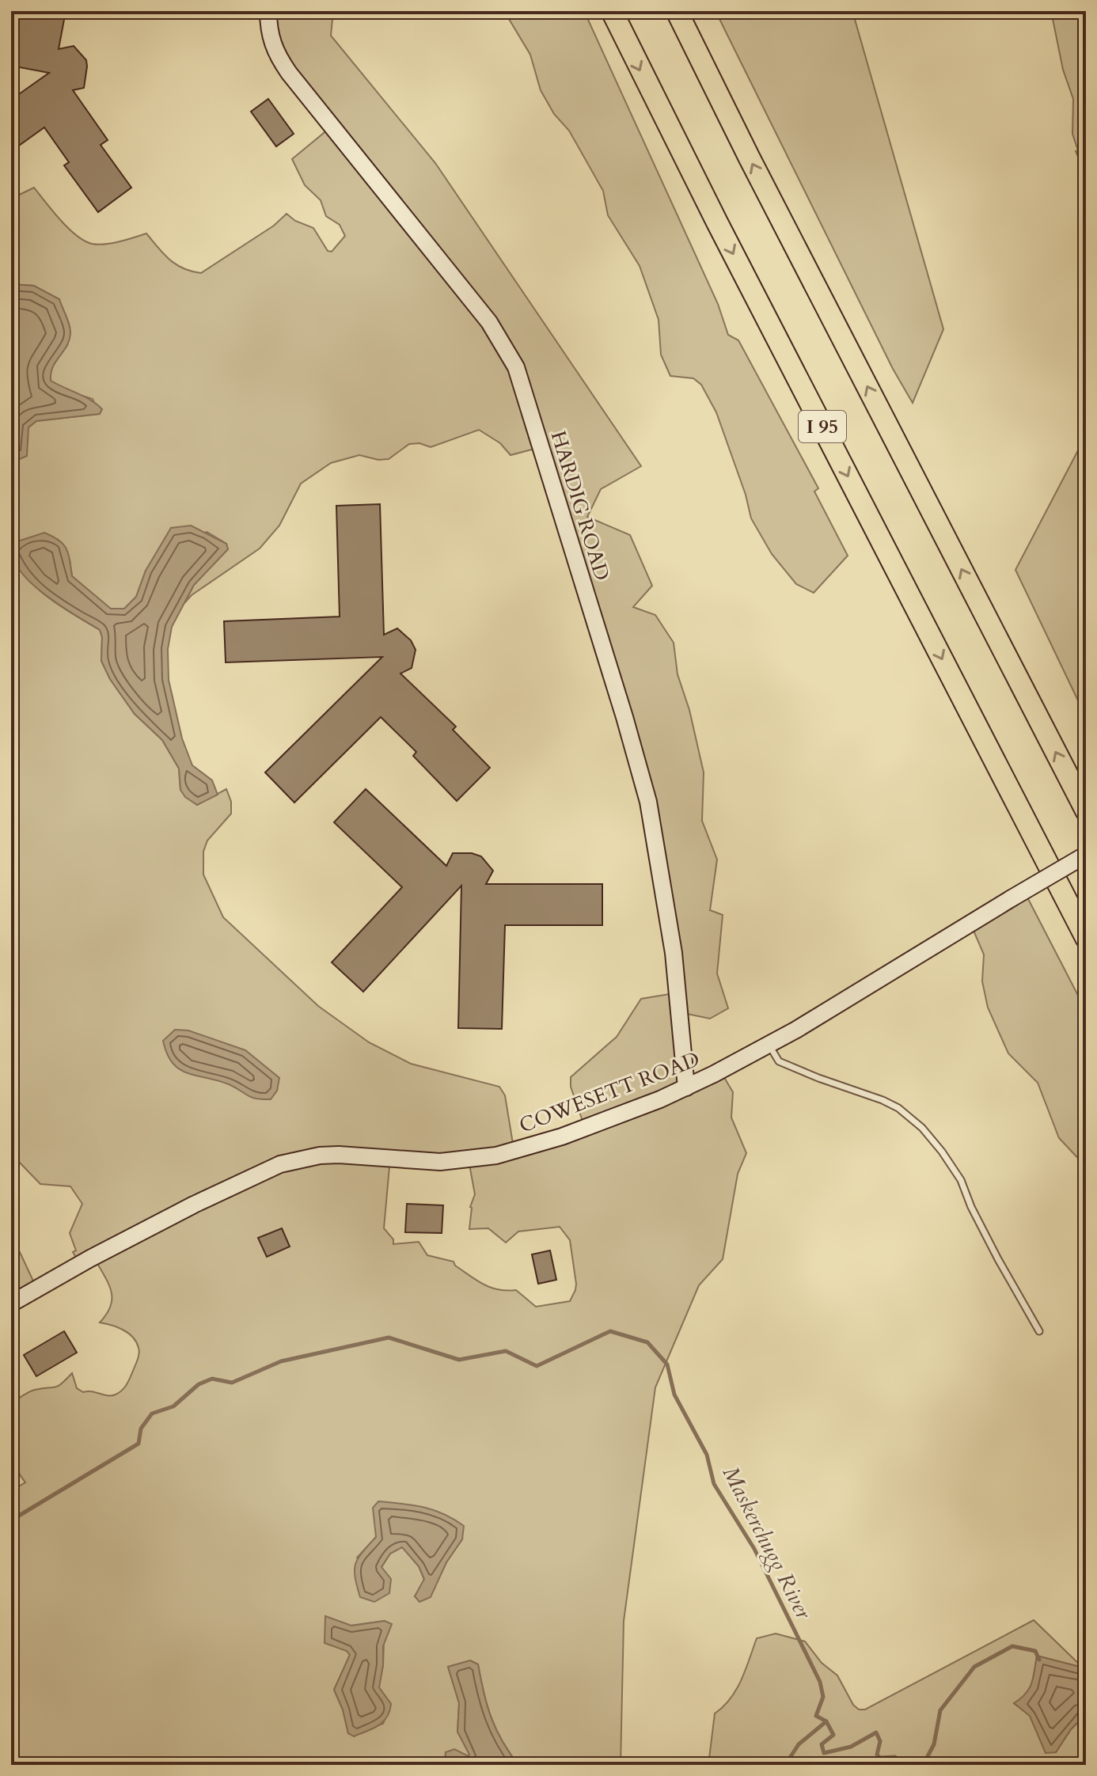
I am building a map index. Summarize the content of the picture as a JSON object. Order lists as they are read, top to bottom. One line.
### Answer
{"streets":{"highway":["I 95"],"main road":["HARDIG ROAD","COWESETT ROAD"]},"crossings":[["HARDIG ROAD","COWESETT ROAD"]],"water":["Maskerchugg River"]}
